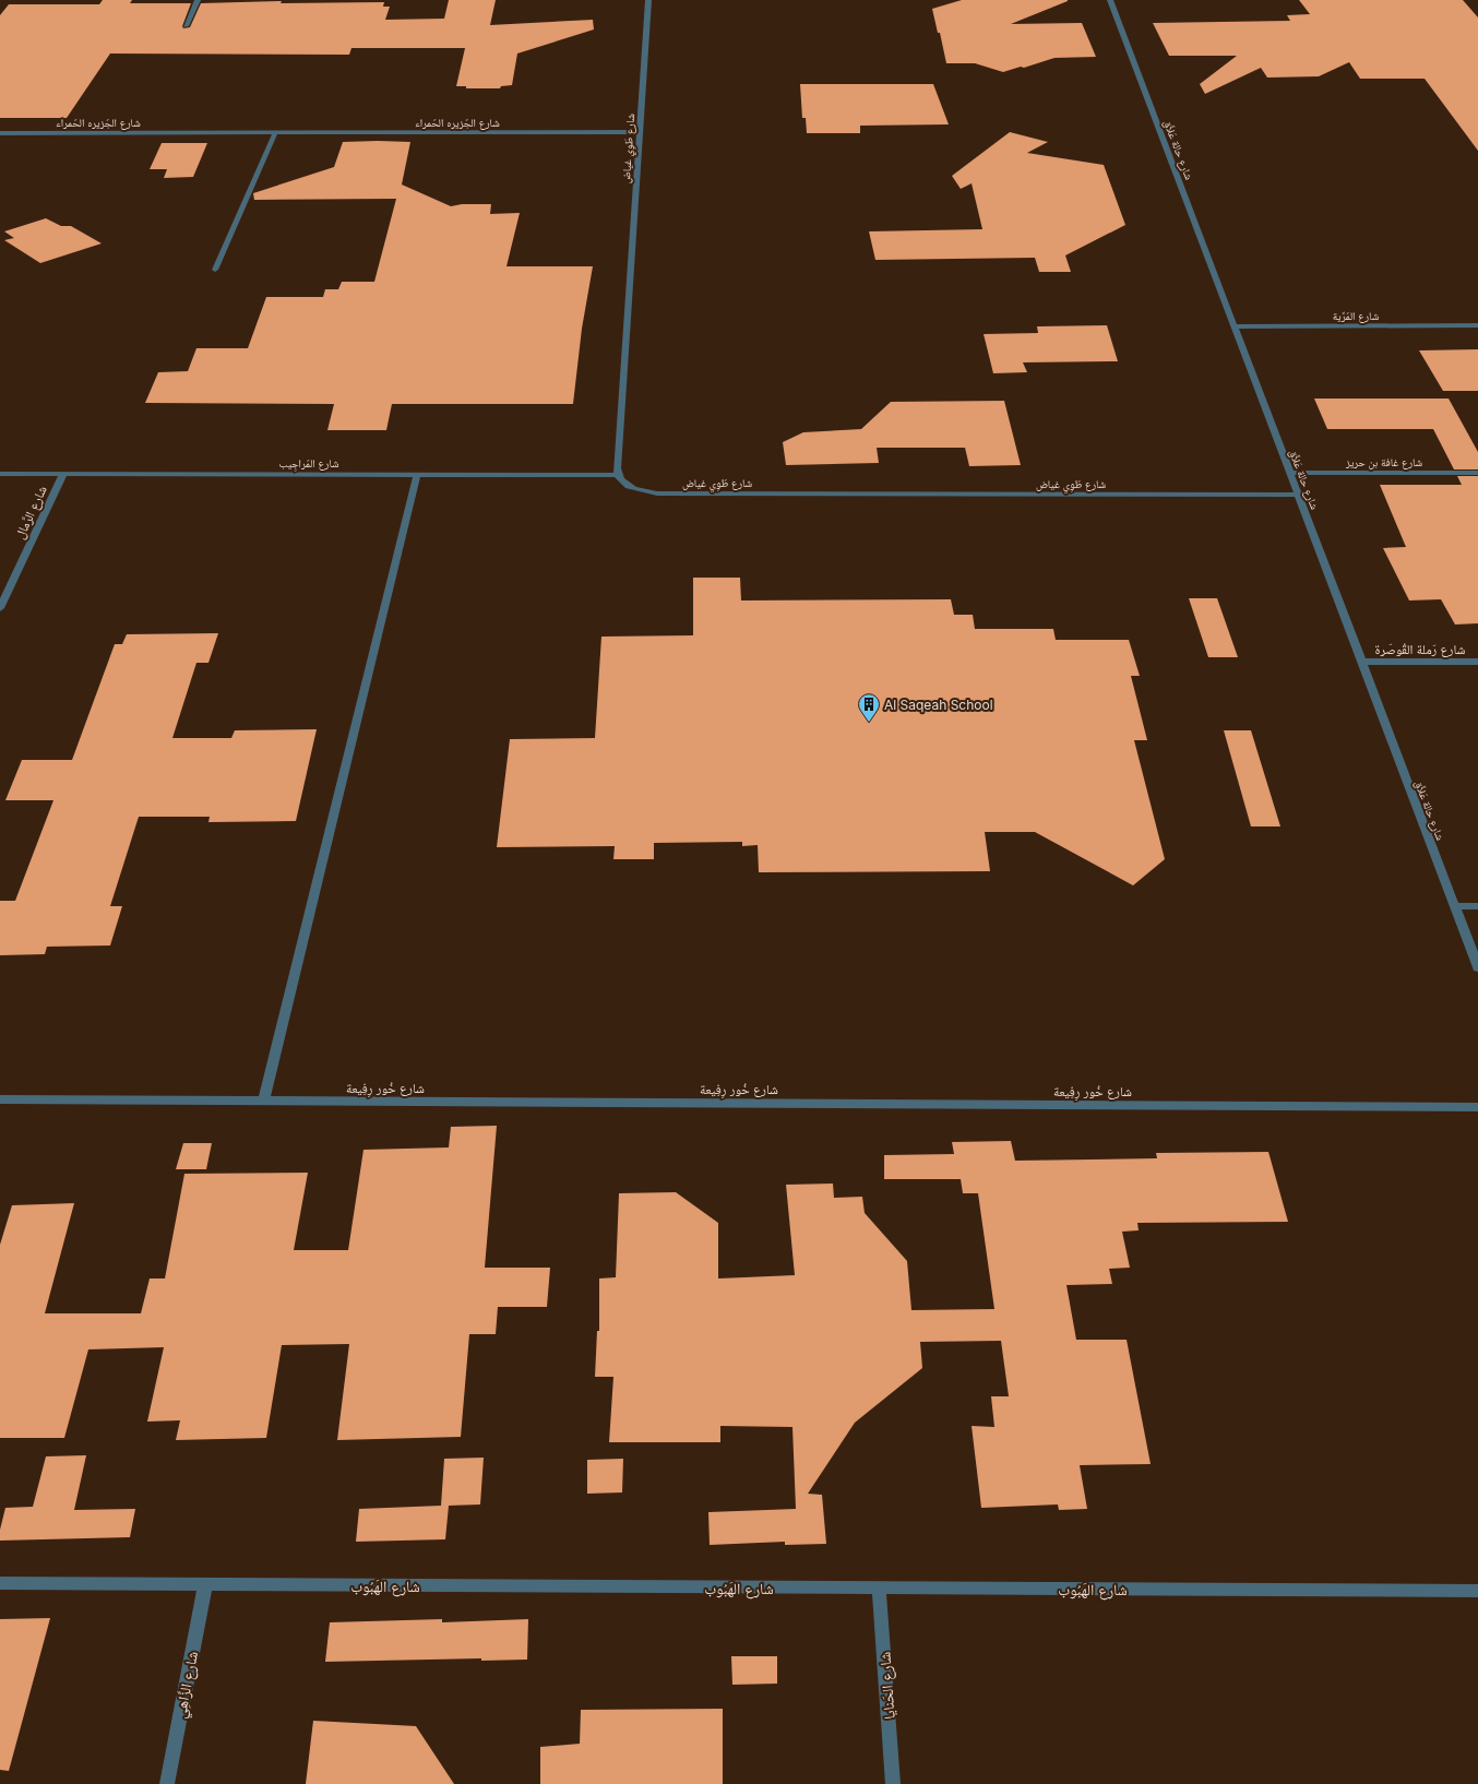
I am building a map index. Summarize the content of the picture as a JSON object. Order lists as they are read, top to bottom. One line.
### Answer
{"streets":{"street":["شارع الجَزيره الحَمراء","شارع طَوِي غياض","شارع حالة عَلاَّق","شارع المَرِّية","شارع غافة بن حريز","شارع المَراجِيب","شارع الرِّمال","شارع رَملة القُوصَرة","شارع خُور رِفِيعة","شارع الهَبُوب","شارع الزَّاهِي","شارع الحَنايا"]},"crossings":[["شارع الجَزيره الحَمراء","شارع طَوِي غياض"],["شارع طَوِي غياض","شارع حالة عَلاَّق"],["شارع طَوِي غياض","شارع المَراجِيب"],["شارع حالة عَلاَّق","شارع المَرِّية"],["شارع حالة عَلاَّق","شارع غافة بن حريز"],["شارع حالة عَلاَّق","شارع رَملة القُوصَرة"],["شارع المَراجِيب","شارع الرِّمال"],["شارع الهَبُوب","شارع الزَّاهِي"],["شارع الهَبُوب","شارع الحَنايا"]],"places":{"building":["Al Saqeah School"]}}
